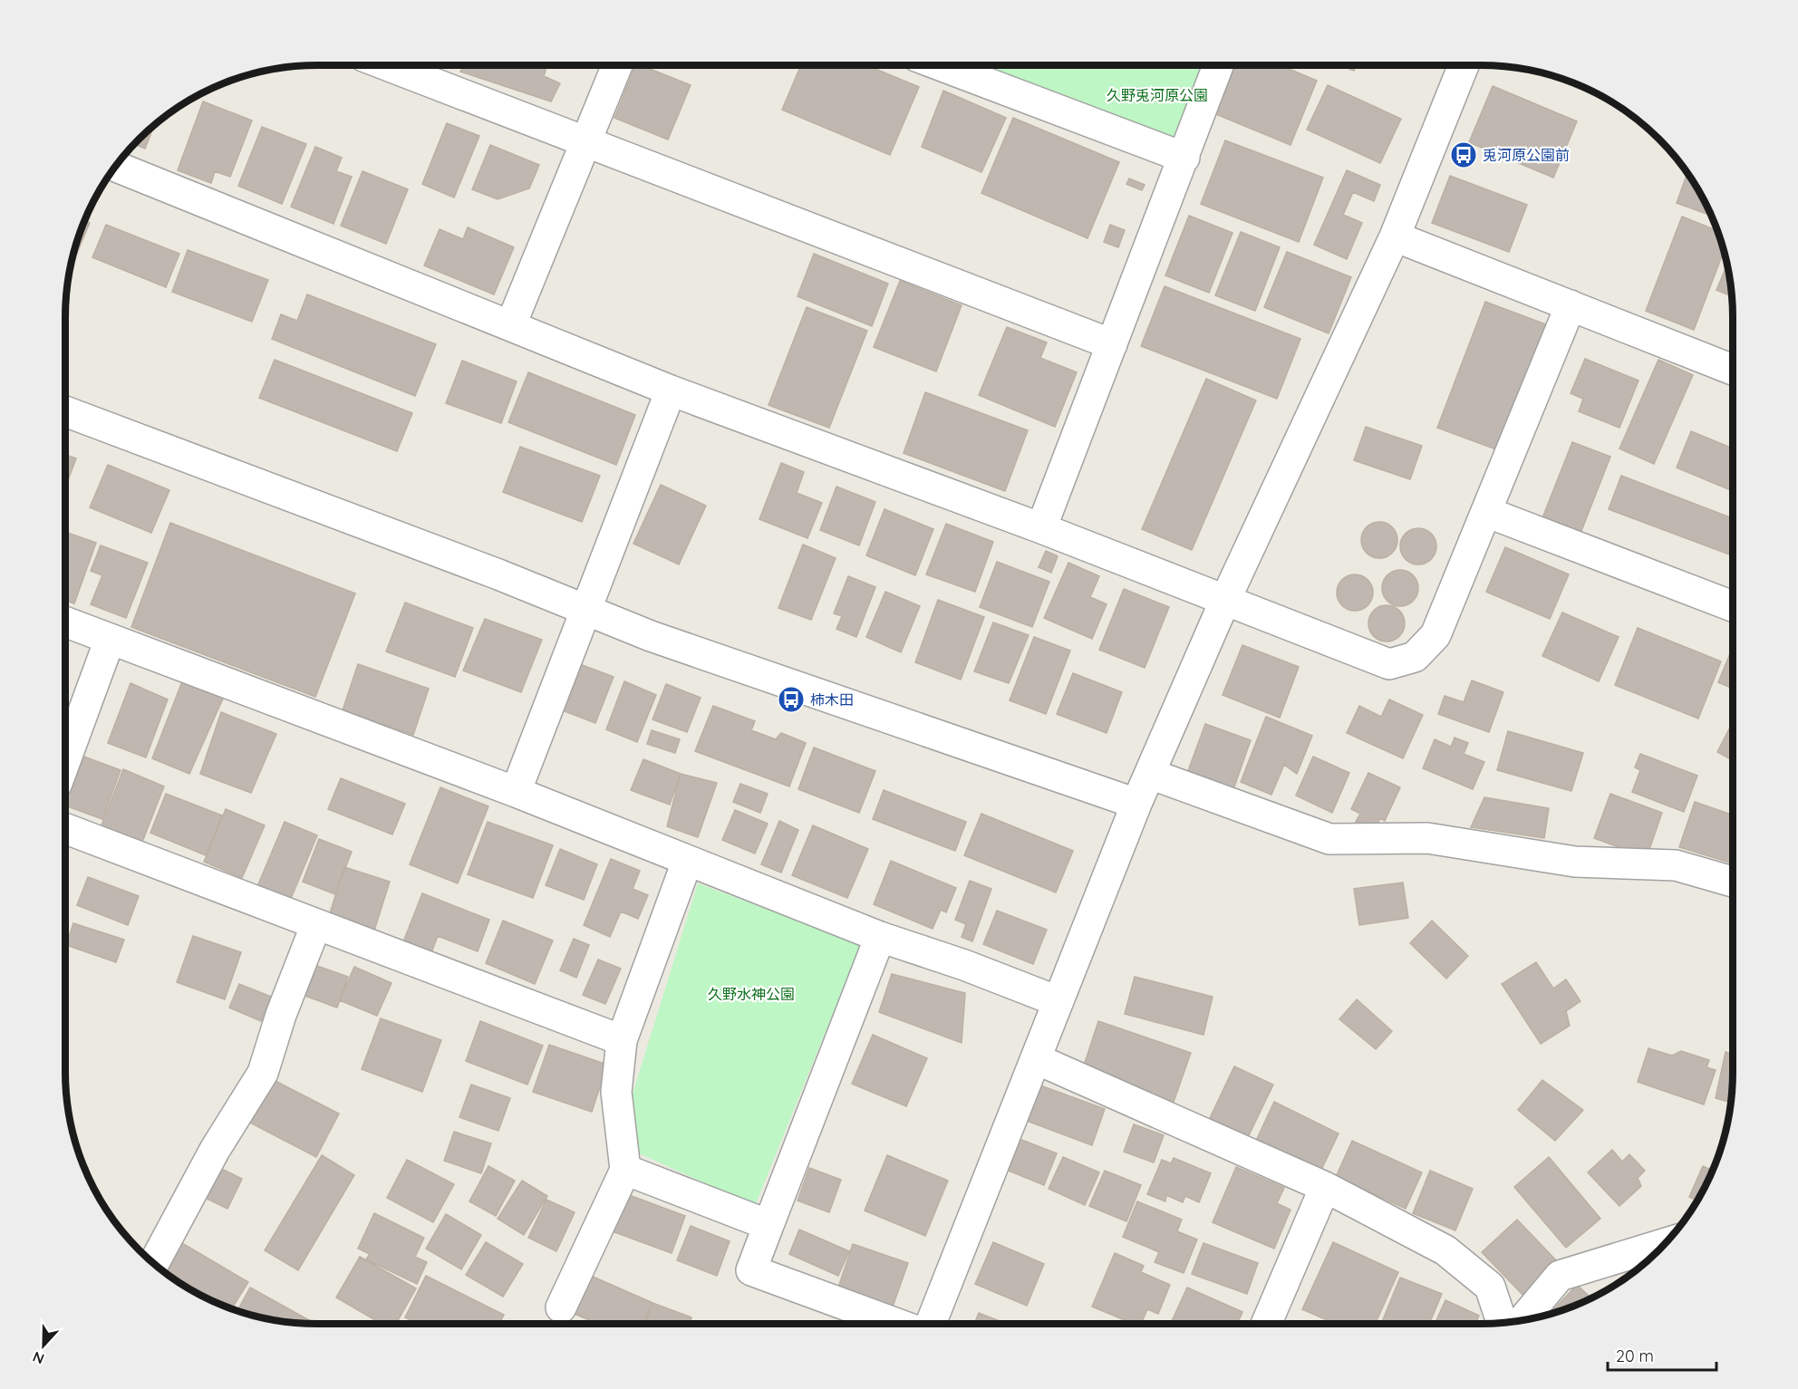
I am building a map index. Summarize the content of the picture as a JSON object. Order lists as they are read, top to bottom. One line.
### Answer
{"parks":["久野兎河原公園","久野水神公園"],"places":{"bus stop":["兎河原公園前","柿木田"]},"scale_bar":"20 m","north":"bottom"}
